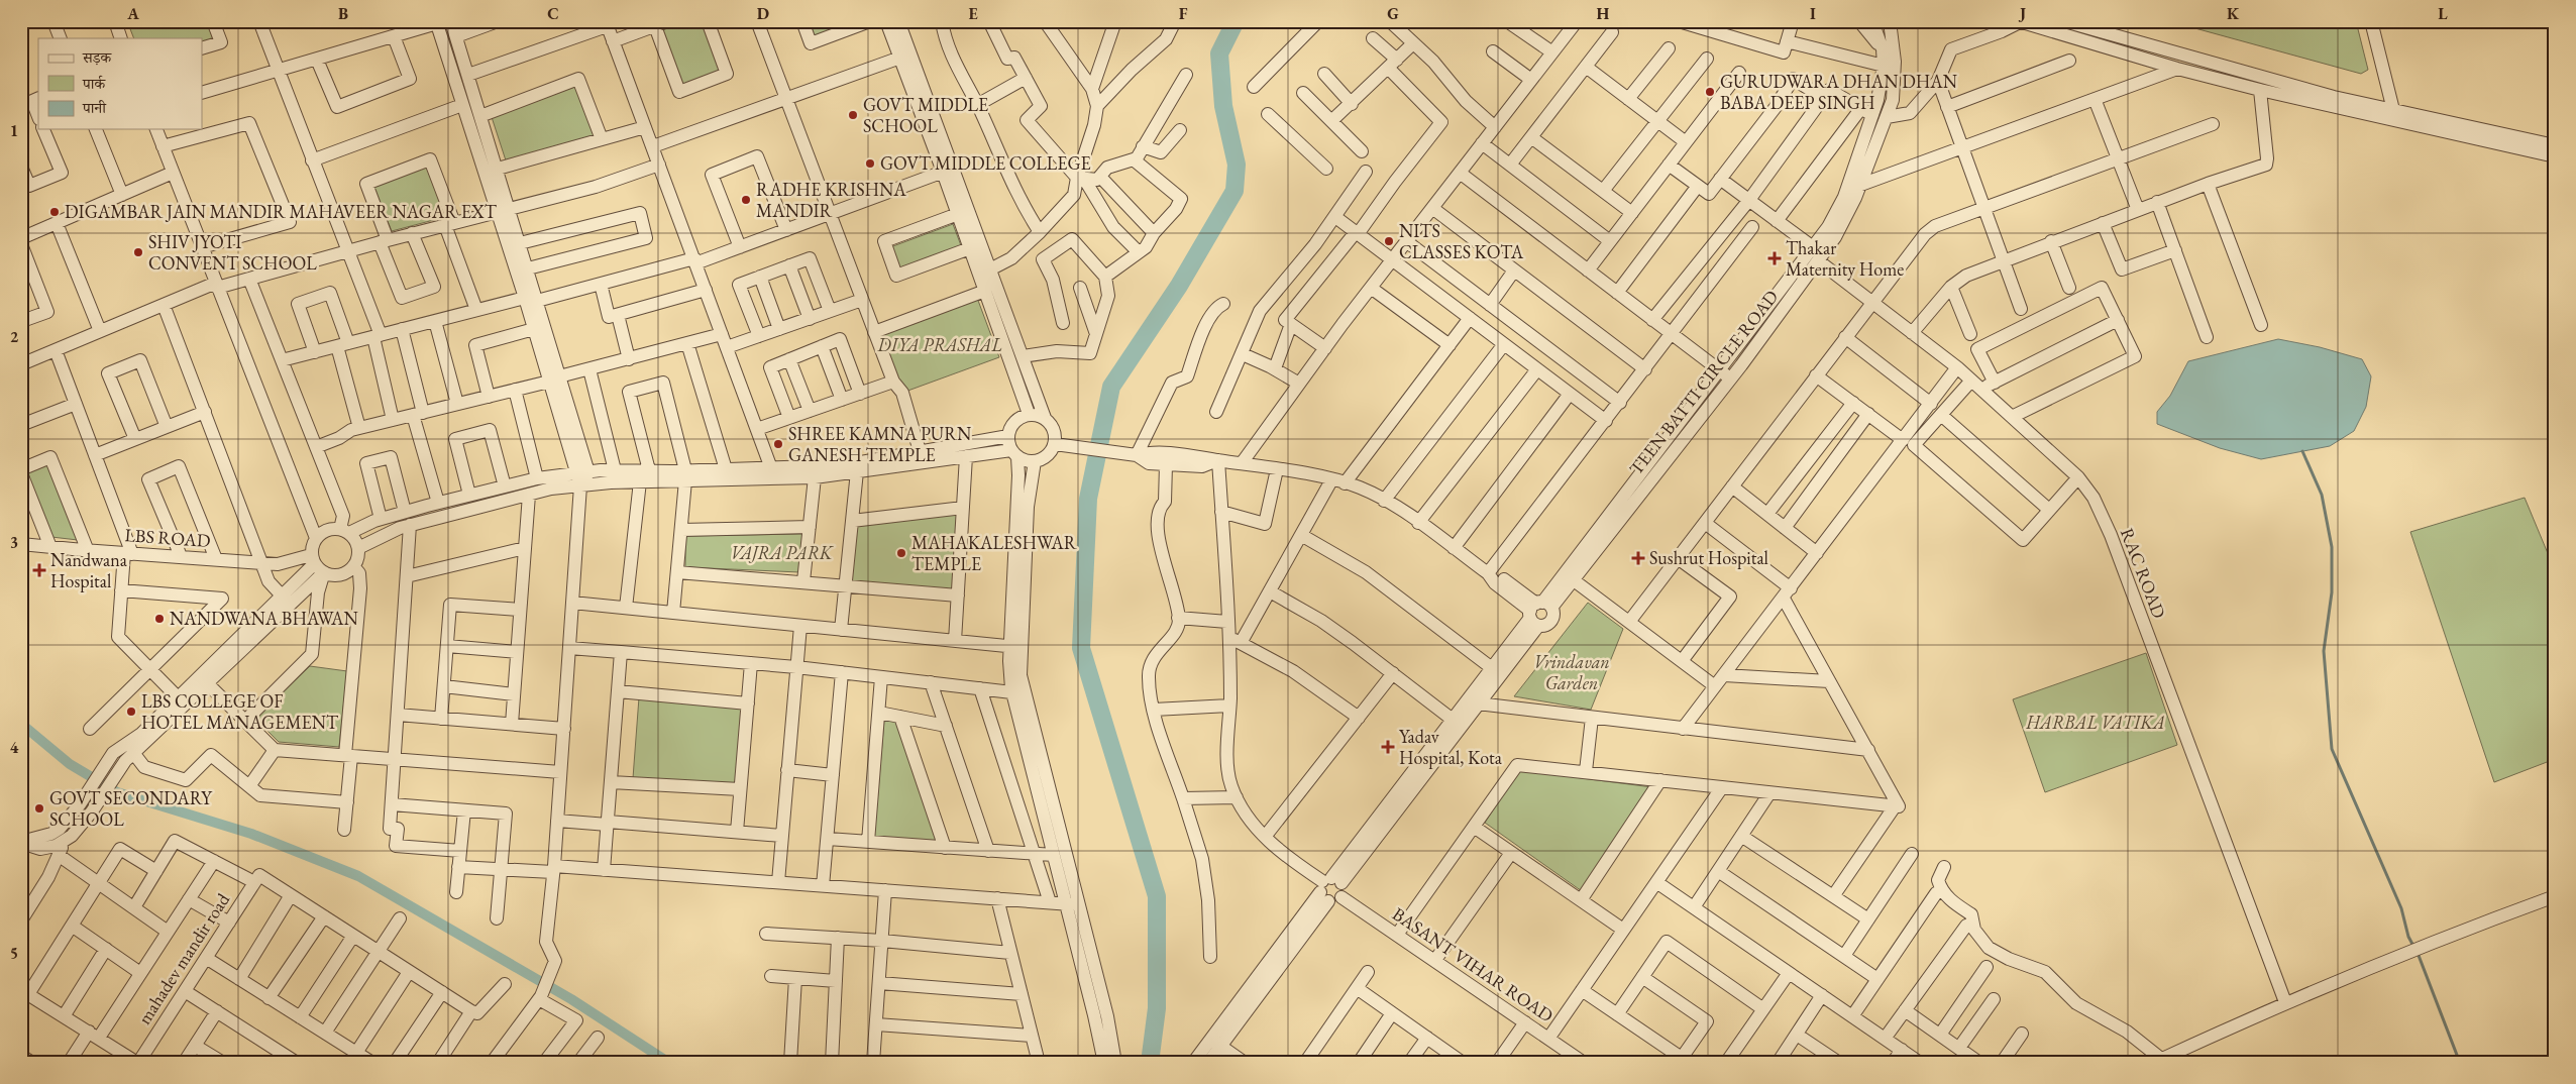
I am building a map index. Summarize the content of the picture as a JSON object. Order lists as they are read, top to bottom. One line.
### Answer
{"streets":{"street":["TEEN BATTI CIRCLE ROAD","LBS ROAD","RAC ROAD","mahadev mandir road","BASANT VIHAR ROAD"]},"crossings":[["TEEN BATTI CIRCLE ROAD","RAC ROAD"]],"parks":["DIYA PRASHAL","VAJRA PARK","Vrindavan Garden","HARBAL VATIKA"],"places":{"other":["GURUDWARA DHAN DHAN BABA DEEP SINGH","GOVT MIDDLE SCHOOL","GOVT MIDDLE COLLEGE","RADHE KRISHNA MANDIR","DIGAMBAR JAIN MANDIR MAHAVEER NAGAR EXT","NITS CLASSES KOTA","SHIV JYOTI CONVENT SCHOOL","SHREE KAMNA PURN GANESH TEMPLE","MAHAKALESHWAR TEMPLE","NANDWANA BHAWAN","LBS COLLEGE OF HOTEL MANAGEMENT","GOVT SECONDARY SCHOOL"],"health":["Thakar Maternity Home","Sushrut Hospital","Nandwana Hospital","Yadav Hospital, Kota"]},"legend":["सड़क","पार्क","पानी"],"grid":{"columns":["A","B","C","D","E","F","G","H","I","J","K","L"],"rows":["1","2","3","4","5"]}}
